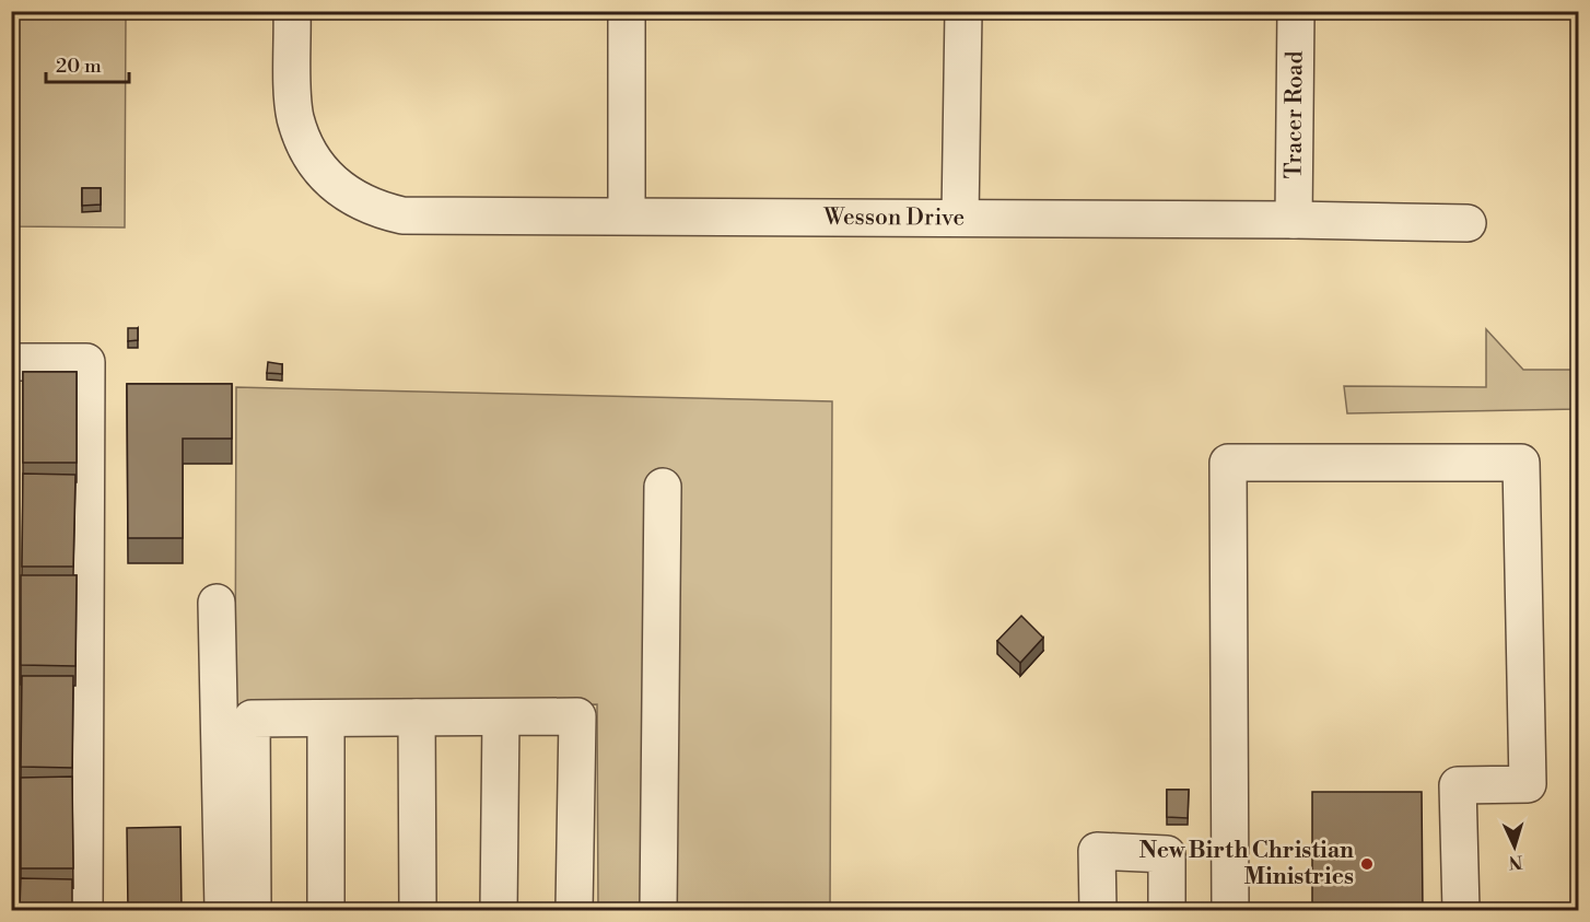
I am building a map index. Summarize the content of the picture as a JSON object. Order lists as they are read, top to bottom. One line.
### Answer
{"streets":{"street":["Tracer Road","Wesson Drive"]},"crossings":[["Tracer Road","Wesson Drive"]],"places":["New Birth Christian Ministries"],"scale_bar":"20 m","north":"bottom"}
